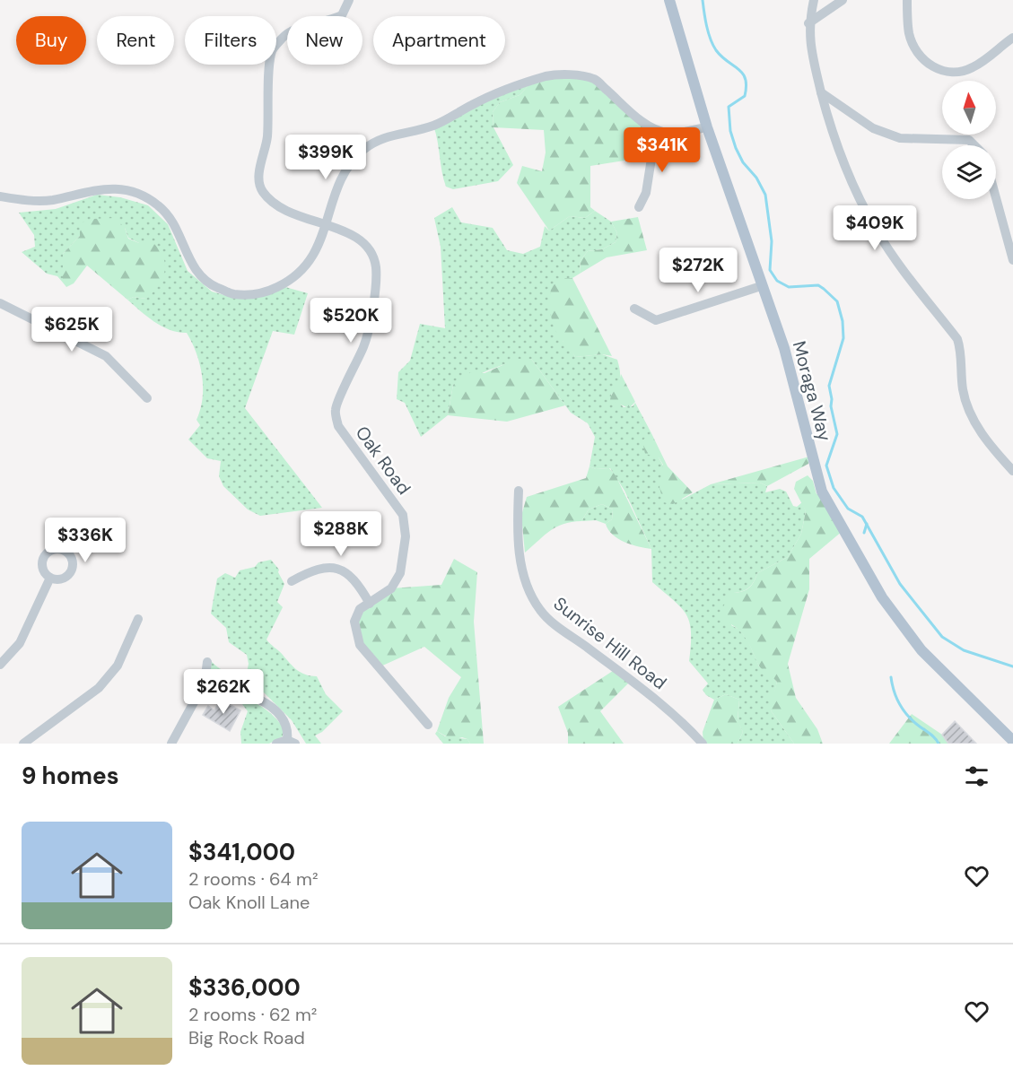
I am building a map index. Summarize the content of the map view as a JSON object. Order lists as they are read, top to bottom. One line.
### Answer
{"streets":{"main road":["Moraga Way"],"street":["Oak Road","Sunrise Hill Road"]},"north":"top","page":{"chip":["Buy","Rent","Filters","New","Apartment"],"price":["$341K","$399K","$409K","$272K","$520K","$625K","$288K","$336K","$262K"],"heading":"9 homes","list":[{"name":"$341,000","note":"2 rooms · 64 m² · Oak Knoll Lane"},{"name":"$336,000","note":"2 rooms · 62 m² · Big Rock Road"}]}}
